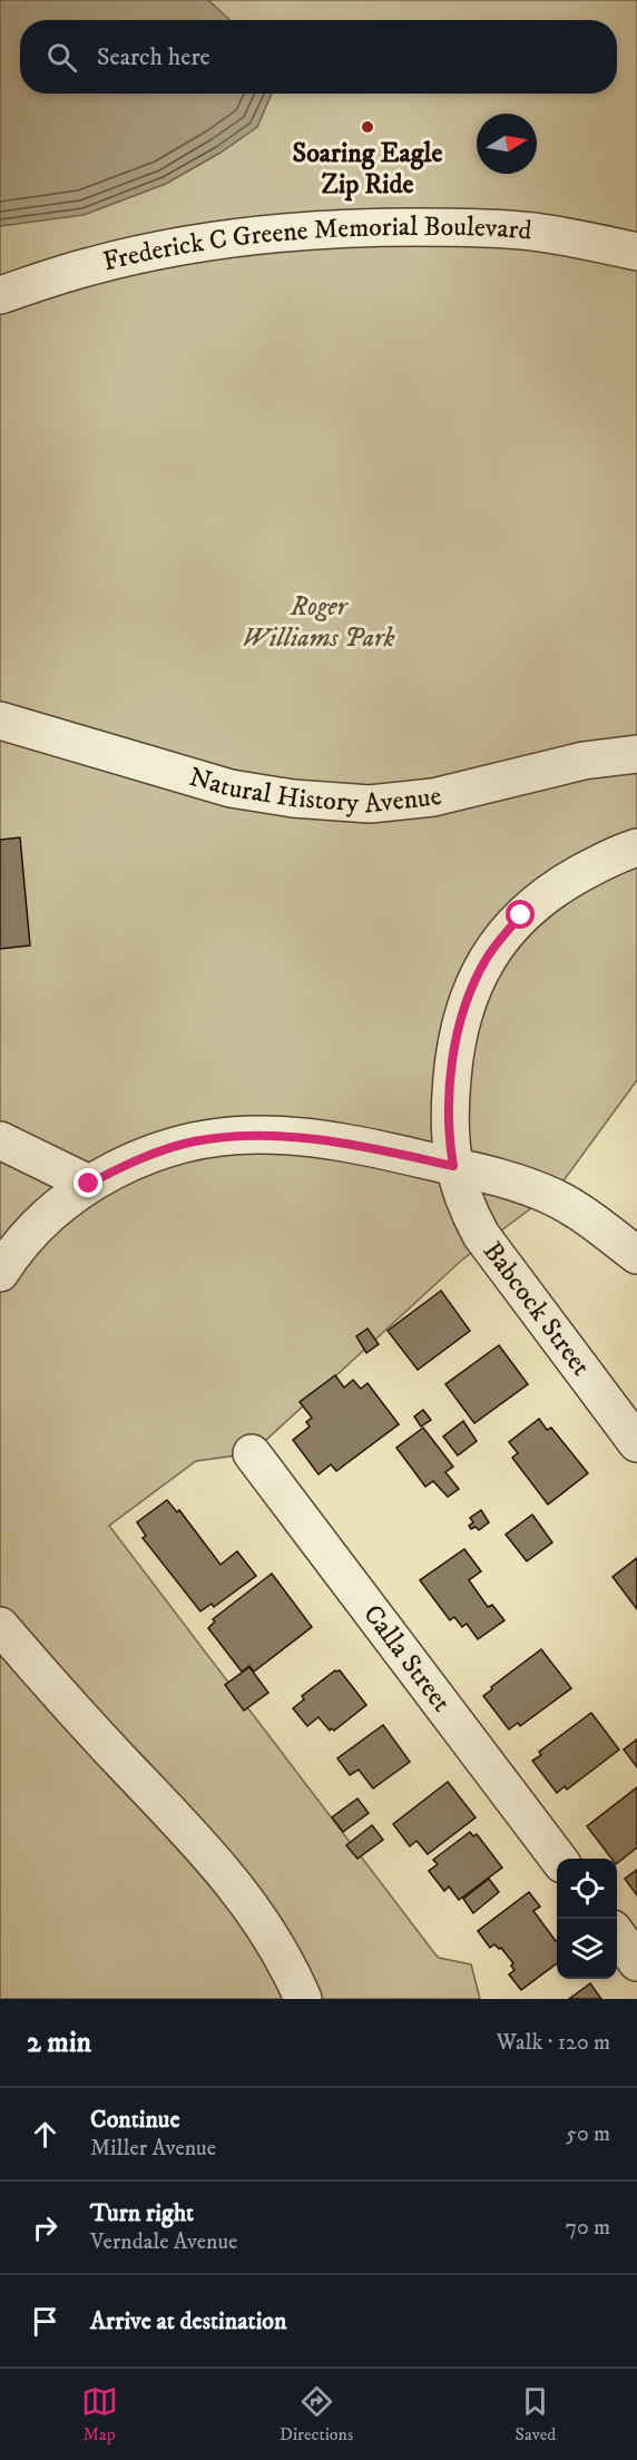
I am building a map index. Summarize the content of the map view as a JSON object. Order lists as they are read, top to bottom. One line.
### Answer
{"streets":{"street":["Frederick C Greene Memorial Boulevard","Natural History Avenue","Babcock Street","Calla Street"]},"parks":["Roger Williams Park"],"places":["Soaring Eagle Zip Ride"],"north":"right","page":{"search":"Search here","heading":["2 min","Walk · 120 m"],"list":[["Continue","Miller Avenue","50 m"],["Turn right","Verndale Avenue","70 m"],"Arrive at destination"],"nav":["Map","Directions","Saved"]}}
